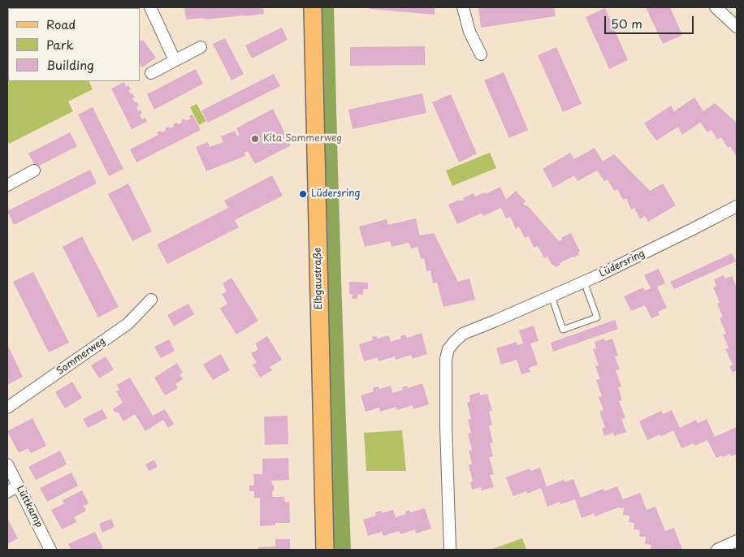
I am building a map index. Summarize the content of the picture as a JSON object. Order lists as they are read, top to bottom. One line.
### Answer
{"streets":{"main road":["Elbgaustraße"],"street":["Lüdersring","Sommerweg","Lüttkamp"]},"places":["Kita Sommerweg","Lüdersring"],"legend":["Road","Park","Building"],"scale_bar":"50 m"}
